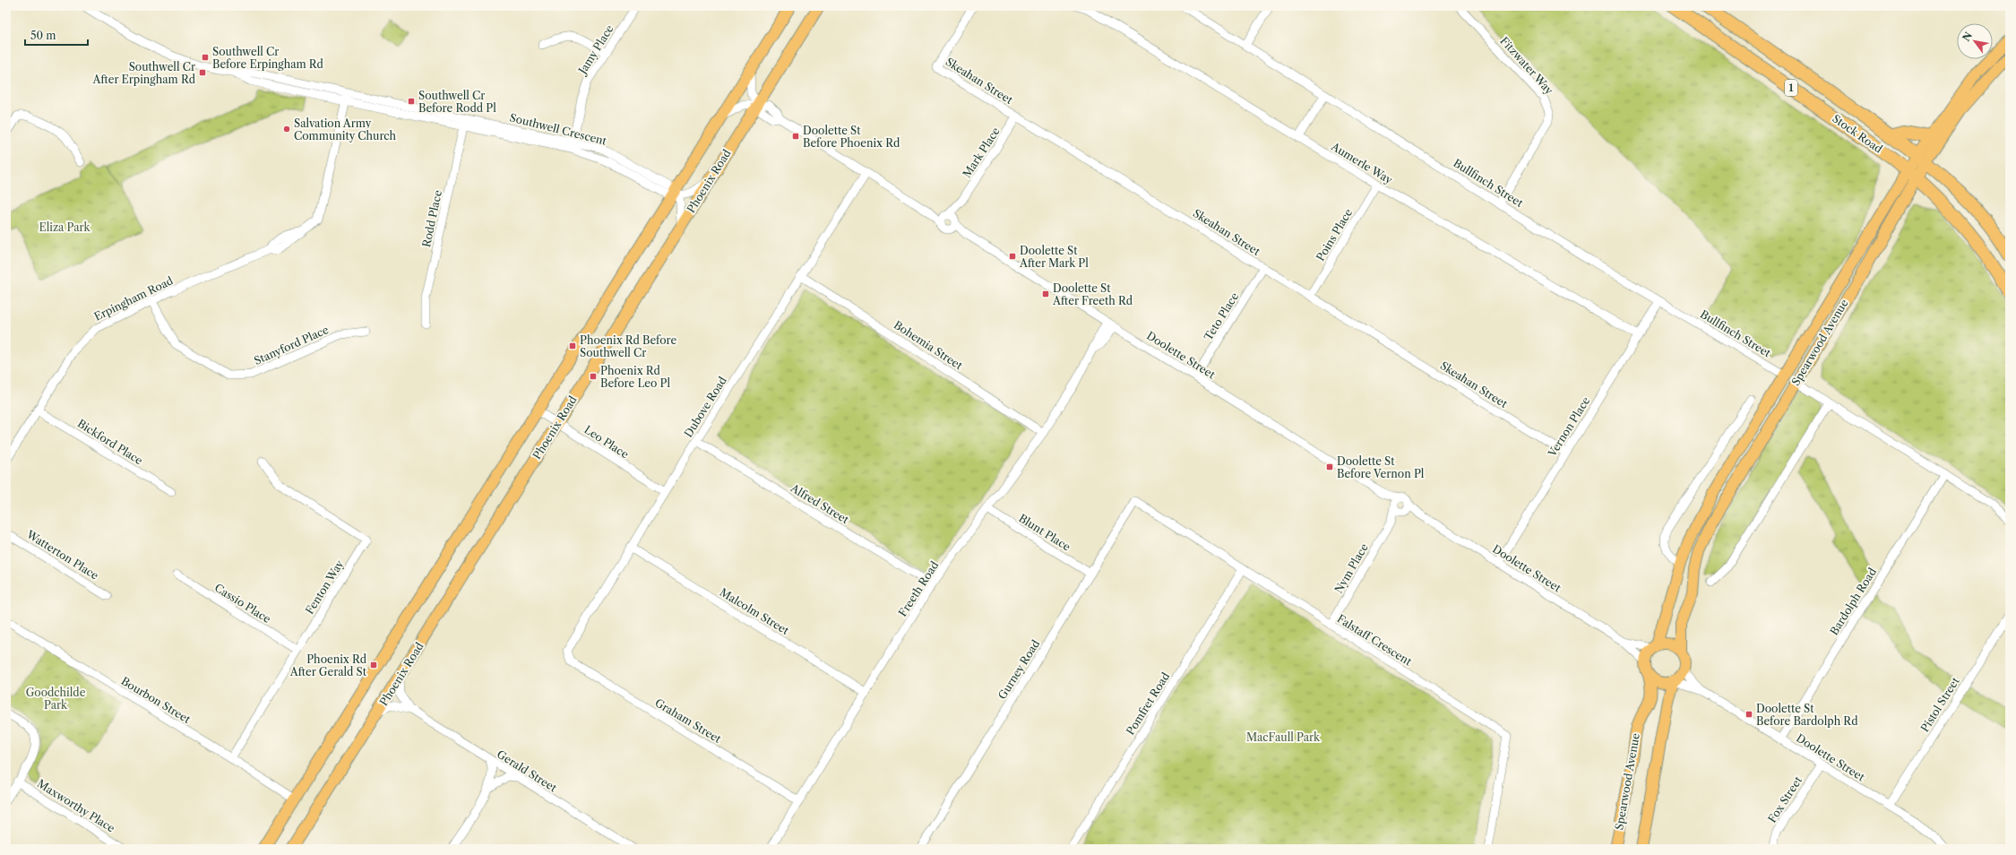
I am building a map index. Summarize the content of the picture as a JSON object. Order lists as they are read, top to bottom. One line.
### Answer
{"streets":{"highway":["1","Stock Road"],"main road":["Phoenix Road","Spearwood Avenue"],"street":["Jamy Place","Fitzwater Way","Skeahan Street","Southwell Crescent","Mark Place","Aumerle Way","Bullfinch Street","Rodd Place","Poins Place","Erpingham Road","Teto Place","Stanyford Place","Bohemia Street","Doolette Street","Dubove Road","Vernon Place","Bickford Place","Leo Place","Alfred Street","Blunt Place","Watterton Place","Nym Place","Fenton Way","Freeth Road","Bardolph Road","Cassio Place","Malcolm Street","Falstaff Crescent","Gurney Road","Bourbon Street","Pomfret Road","Pistol Street","Graham Street","Gerald Street","Fox Street","Maxworthy Place"]},"crossings":[["Jamy Place","Southwell Crescent"],["Fitzwater Way","Bullfinch Street"],["Skeahan Street","Mark Place"],["Skeahan Street","Poins Place"],["Skeahan Street","Teto Place"],["Skeahan Street","Vernon Place"],["Southwell Crescent","Phoenix Road"],["Southwell Crescent","Rodd Place"],["Southwell Crescent","Erpingham Road"],["Stock Road","Spearwood Avenue"],["Mark Place","Doolette Street"],["Aumerle Way","Poins Place"],["Aumerle Way","Vernon Place"],["Phoenix Road","Leo Place"],["Phoenix Road","Bourbon Street"],["Phoenix Road","Gerald Street"],["Bullfinch Street","Spearwood Avenue"],["Bullfinch Street","Vernon Place"],["Erpingham Road","Stanyford Place"],["Erpingham Road","Bickford Place"],["Teto Place","Doolette Street"],["Spearwood Avenue","Doolette Street"],["Bohemia Street","Dubove Road"],["Bohemia Street","Freeth Road"],["Doolette Street","Vernon Place"],["Doolette Street","Nym Place"],["Doolette Street","Freeth Road"],["Doolette Street","Bardolph Road"],["Doolette Street","Pistol Street"],["Doolette Street","Fox Street"],["Dubove Road","Leo Place"],["Dubove Road","Alfred Street"],["Dubove Road","Malcolm Street"],["Dubove Road","Graham Street"],["Alfred Street","Freeth Road"],["Blunt Place","Freeth Road"],["Blunt Place","Gurney Road"],["Nym Place","Falstaff Crescent"],["Fenton Way","Cassio Place"],["Fenton Way","Bourbon Street"],["Freeth Road","Malcolm Street"],["Freeth Road","Graham Street"],["Falstaff Crescent","Gurney Road"],["Falstaff Crescent","Pomfret Road"]],"parks":["Eliza Park","Goodchilde Park","MacFaull Park"],"places":{"transit":["Southwell Cr Before Erpingham Rd","Southwell Cr After Erpingham Rd","Southwell Cr Before Rodd Pl","Doolette St Before Phoenix Rd","Doolette St After Mark Pl","Doolette St After Freeth Rd","Phoenix Rd Before Southwell Cr","Phoenix Rd Before Leo Pl","Doolette St Before Vernon Pl","Phoenix Rd After Gerald St","Doolette St Before Bardolph Rd"],"other":["Salvation Army Community Church"]},"scale_bar":"50 m","north":"top left"}
